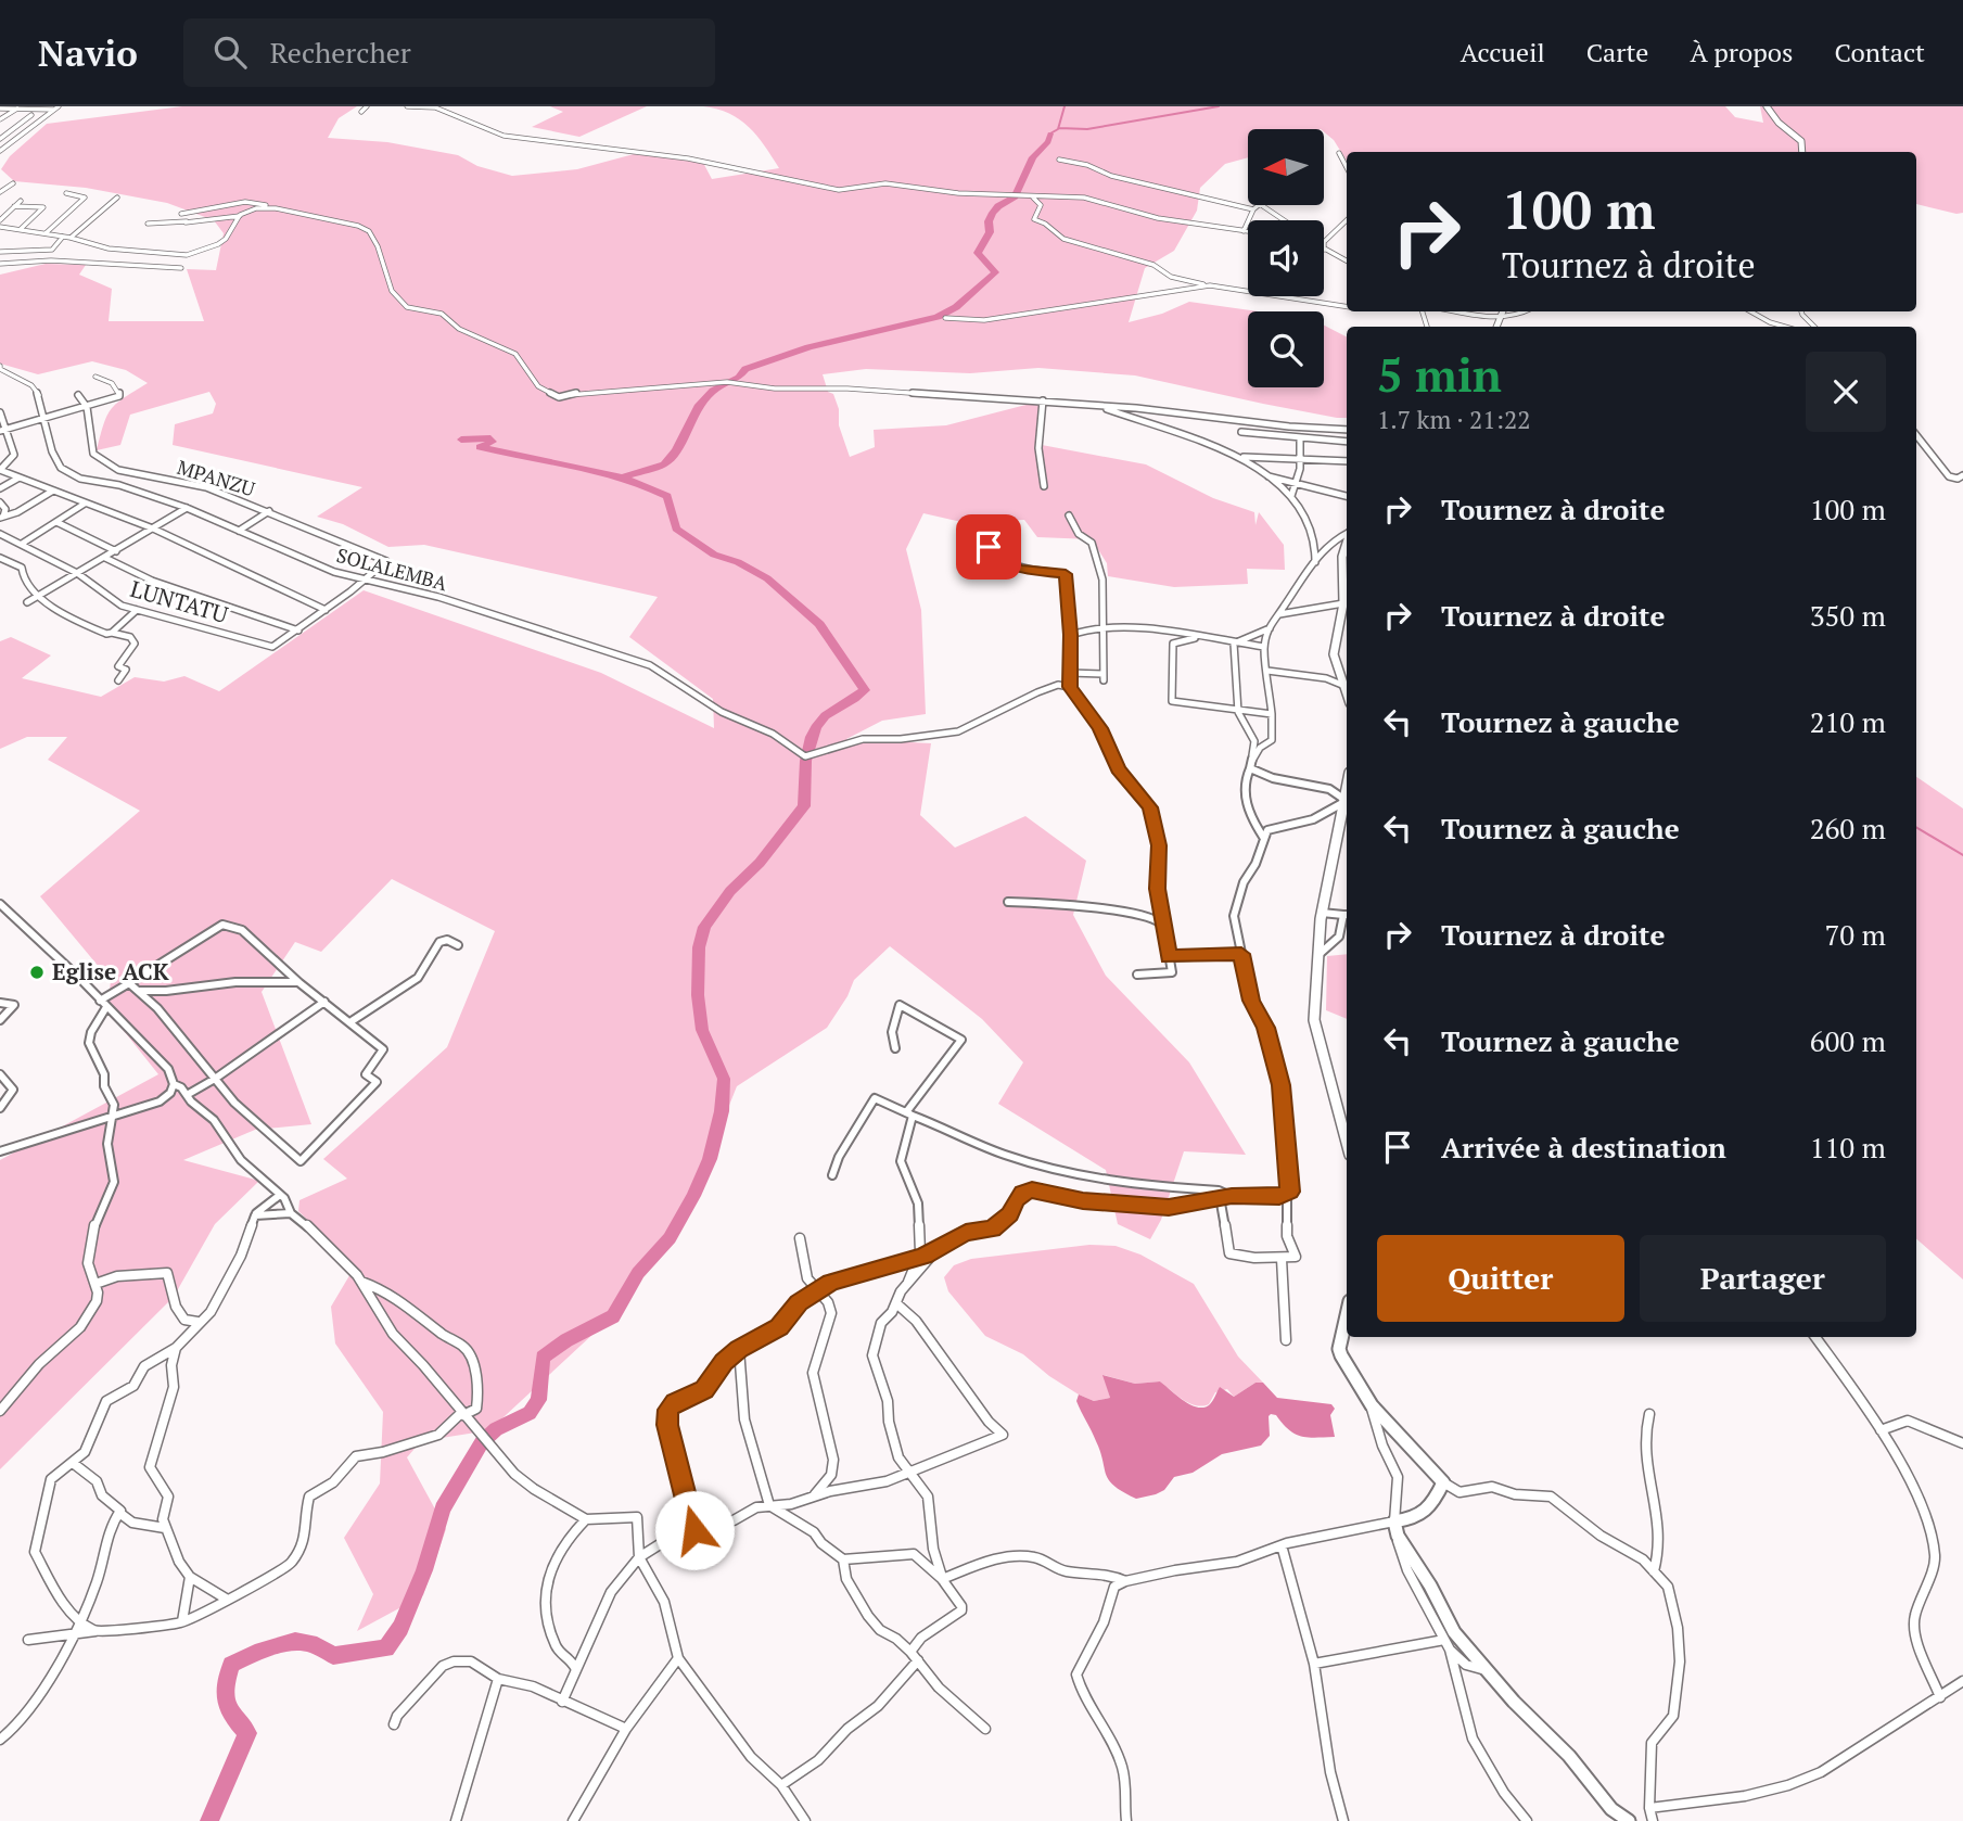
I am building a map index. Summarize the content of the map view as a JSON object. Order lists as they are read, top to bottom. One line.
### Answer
{"streets":{"street":["MPANZU","SOLALEMBA","LUNTATU"]},"crossings":[["MPANZU","SOLALEMBA"]],"places":["Eglise ACK"],"north":"left","page":{"header":"Navio","search":"Rechercher","nav":["Accueil","Carte","À propos","Contact"],"turn":["100 m","Tournez à droite"],"heading":["5 min","1.7 km · 21:22"],"list":[{"name":"Tournez à droite","value":"100 m"},{"name":"Tournez à droite","value":"350 m"},{"name":"Tournez à gauche","value":"210 m"},{"name":"Tournez à gauche","value":"260 m"},{"name":"Tournez à droite","value":"70 m"},{"name":"Tournez à gauche","value":"600 m"},{"name":"Arrivée à destination","value":"110 m"}],"buttons":["Quitter","Partager"]}}
